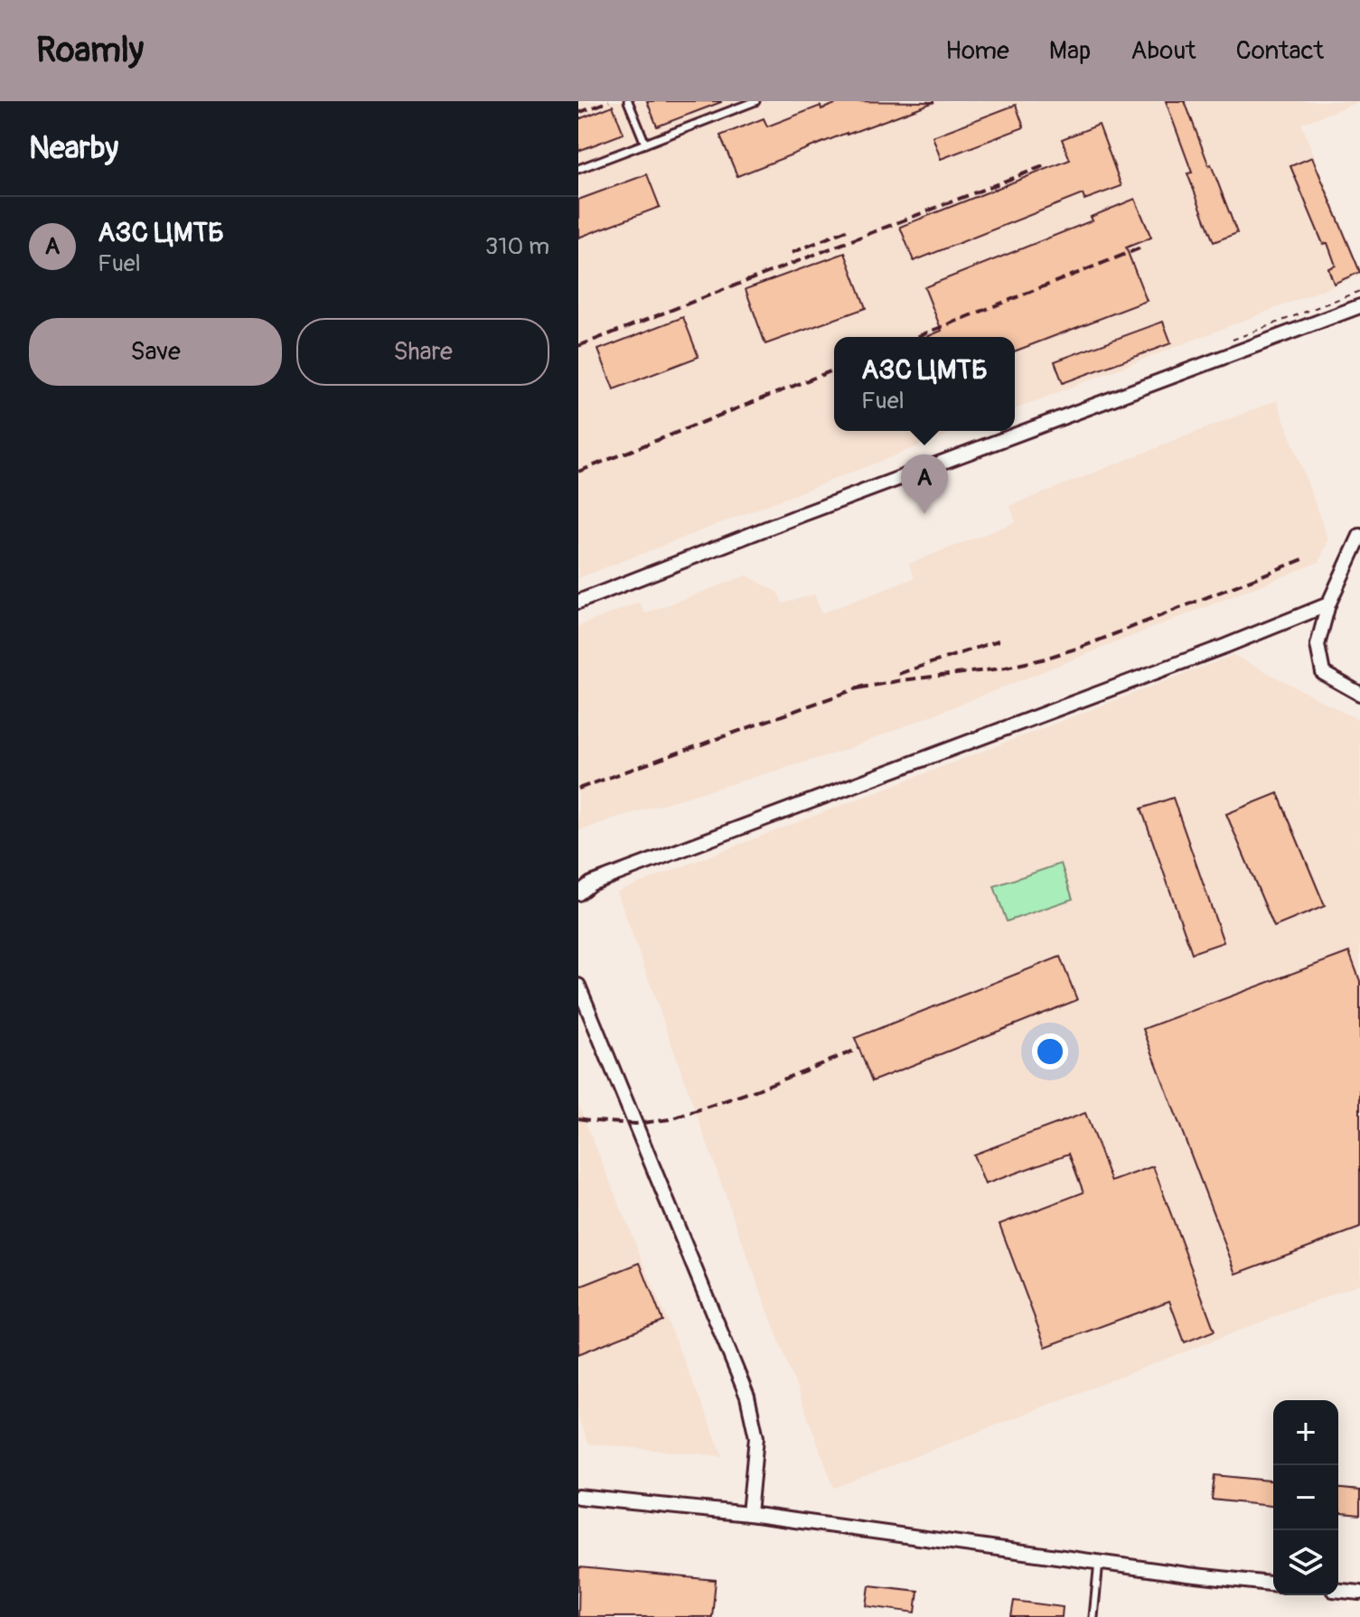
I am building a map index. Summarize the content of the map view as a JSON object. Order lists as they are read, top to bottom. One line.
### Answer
{"page":{"header":"Roamly","nav":["Home","Map","About","Contact"],"heading":"Nearby","list":[{"mark":"A","name":"АЗС ЦМТБ","note":"Fuel","value":"310 m"}],"buttons":["Save","Share"],"popup":["АЗС ЦМТБ","Fuel"],"pins":"A","map_buttons":["+","−"]}}
